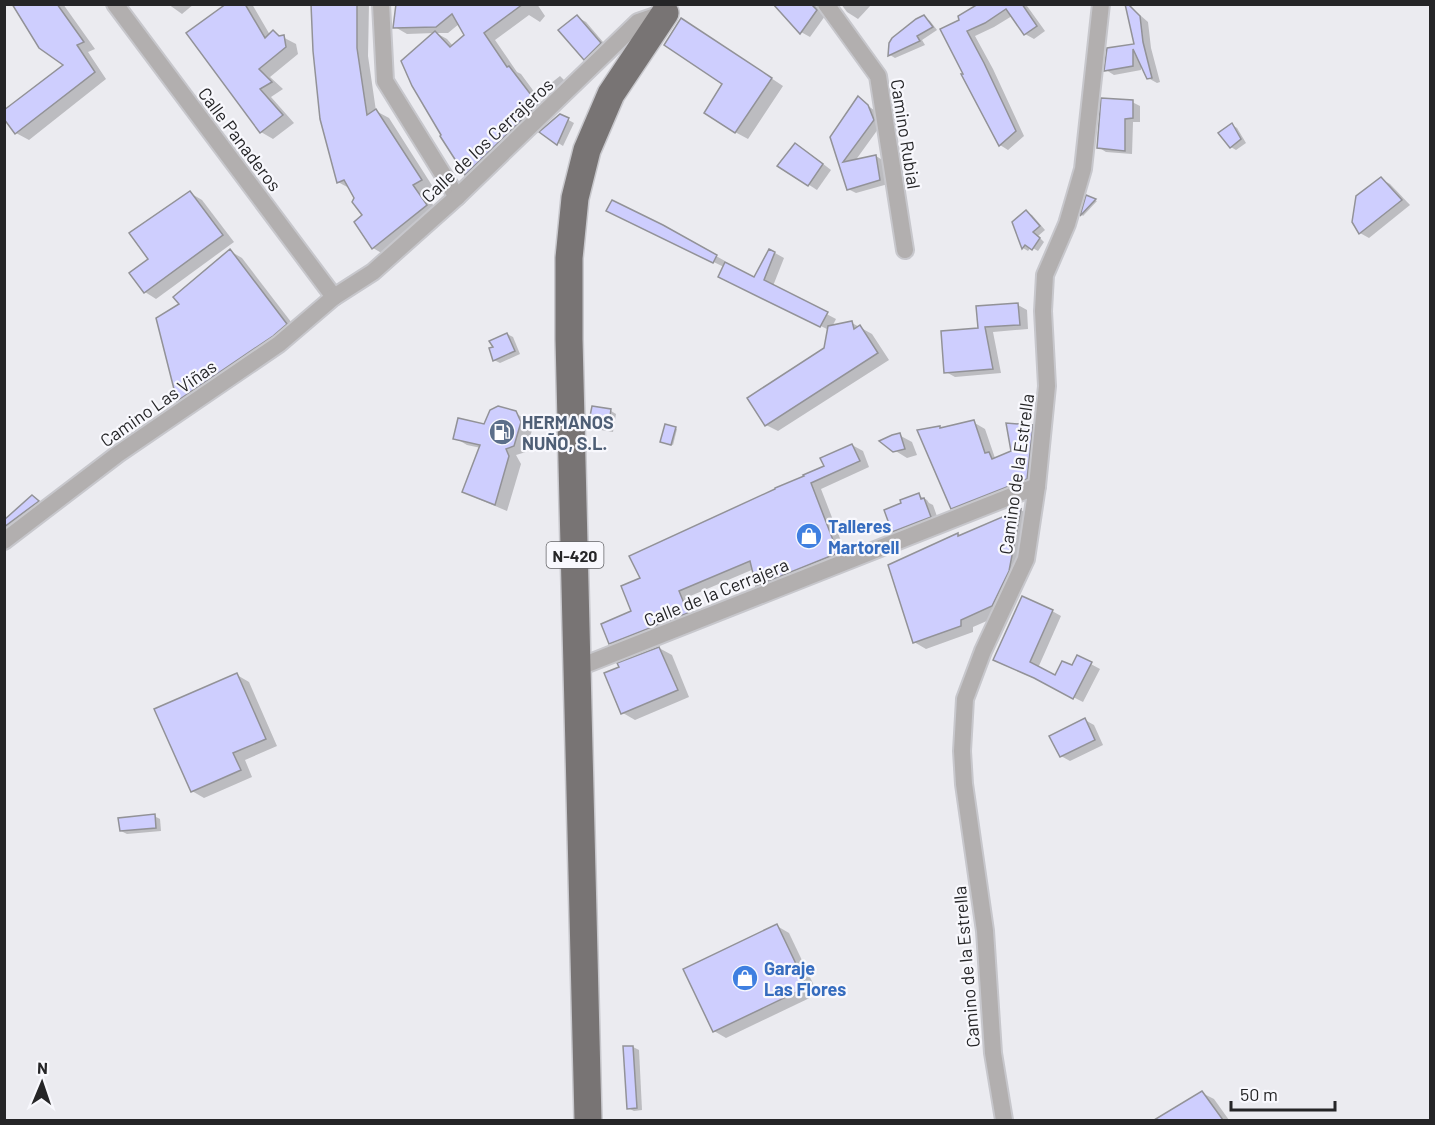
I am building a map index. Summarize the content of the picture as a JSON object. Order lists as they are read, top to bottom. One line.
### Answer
{"streets":{"highway":["N-420"],"street":["Camino Rubial","Calle Panaderos","Calle de los Cerrajeros","Camino Las Viñas","Camino de la Estrella","Calle de la Cerrajera"]},"crossings":[["Calle Panaderos","Calle de los Cerrajeros"],["Calle Panaderos","Camino Las Viñas"],["Calle de los Cerrajeros","Camino Las Viñas"],["Calle de los Cerrajeros","N-420"],["Camino de la Estrella","Calle de la Cerrajera"],["N-420","Calle de la Cerrajera"]],"places":{"fuel station":["HERMANOS NUÑO, S.L."],"shop":["Talleres Martorell","Garaje Las Flores"]},"scale_bar":"50 m","north":"top"}
